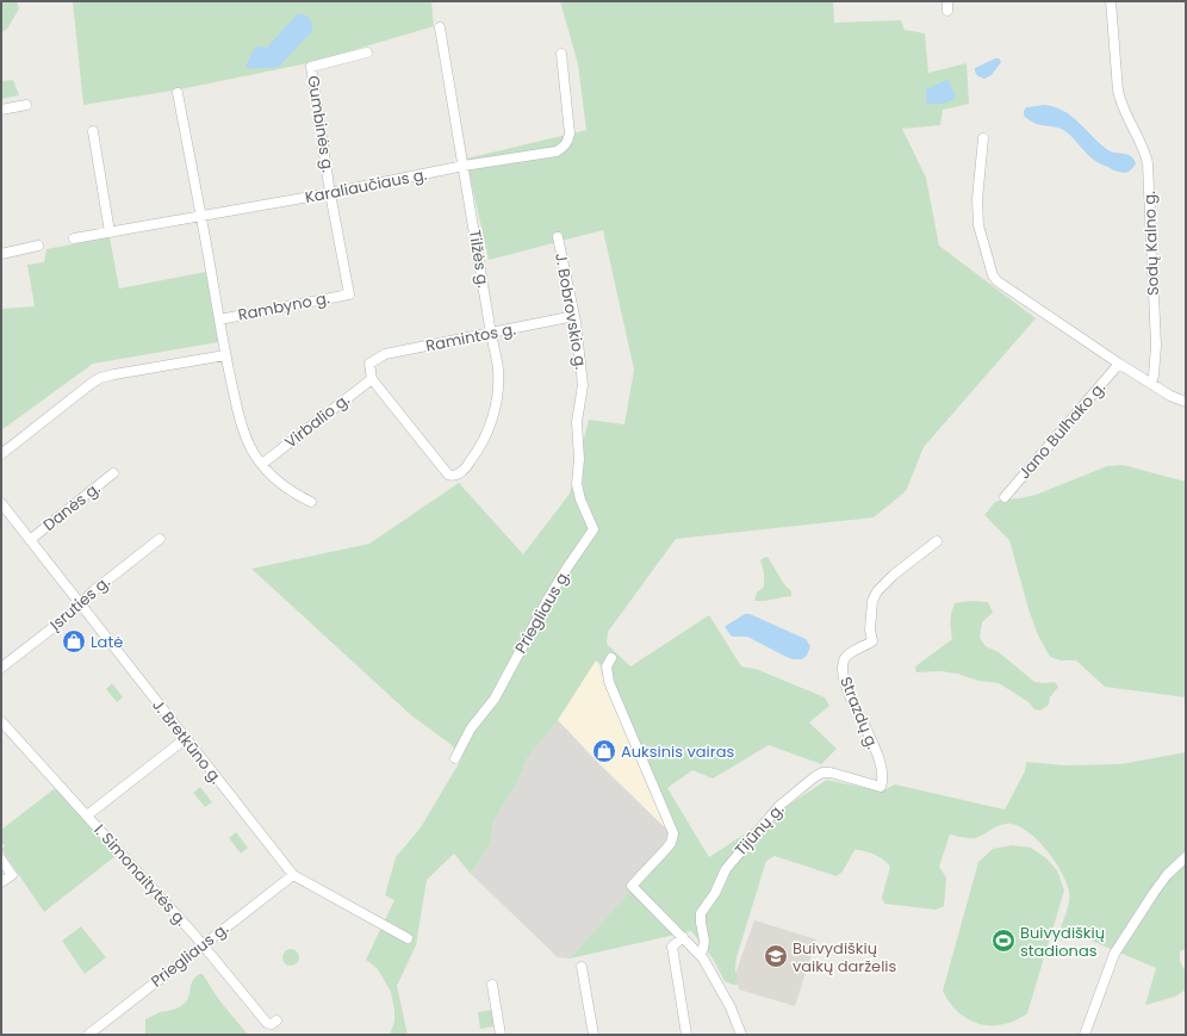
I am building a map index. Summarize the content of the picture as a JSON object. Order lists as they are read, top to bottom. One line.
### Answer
{"streets":{"street":["Gumbinės g.","Karaliaučiaus g.","Sodų Kalno g.","Tilžės g.","Rambyno g.","J. Bobrovskio g.","Ramintos g.","Virbalio g.","Jano Bulhako g.","Danės g.","Įsruties g.","Priegliaus g.","Strazdų g.","J. Bretkūno g.","Tijūnų g.","I. Simonaitytės g."]},"crossings":[["Gumbinės g.","Karaliaučiaus g."],["Gumbinės g.","Rambyno g."],["Karaliaučiaus g.","Tilžės g."],["Tilžės g.","Ramintos g."],["Tilžės g.","Virbalio g."],["J. Bobrovskio g.","Ramintos g."],["J. Bobrovskio g.","Priegliaus g."],["Ramintos g.","Virbalio g."],["Danės g.","J. Bretkūno g."],["Įsruties g.","J. Bretkūno g."],["Priegliaus g.","J. Bretkūno g."],["Priegliaus g.","I. Simonaitytės g."],["Strazdų g.","Tijūnų g."]],"places":{"shop":["Latė","Auksinis vairas"],"sports":["Buivydiškių stadionas"],"school or university":["Buivydiškių vaikų darželis"]}}
